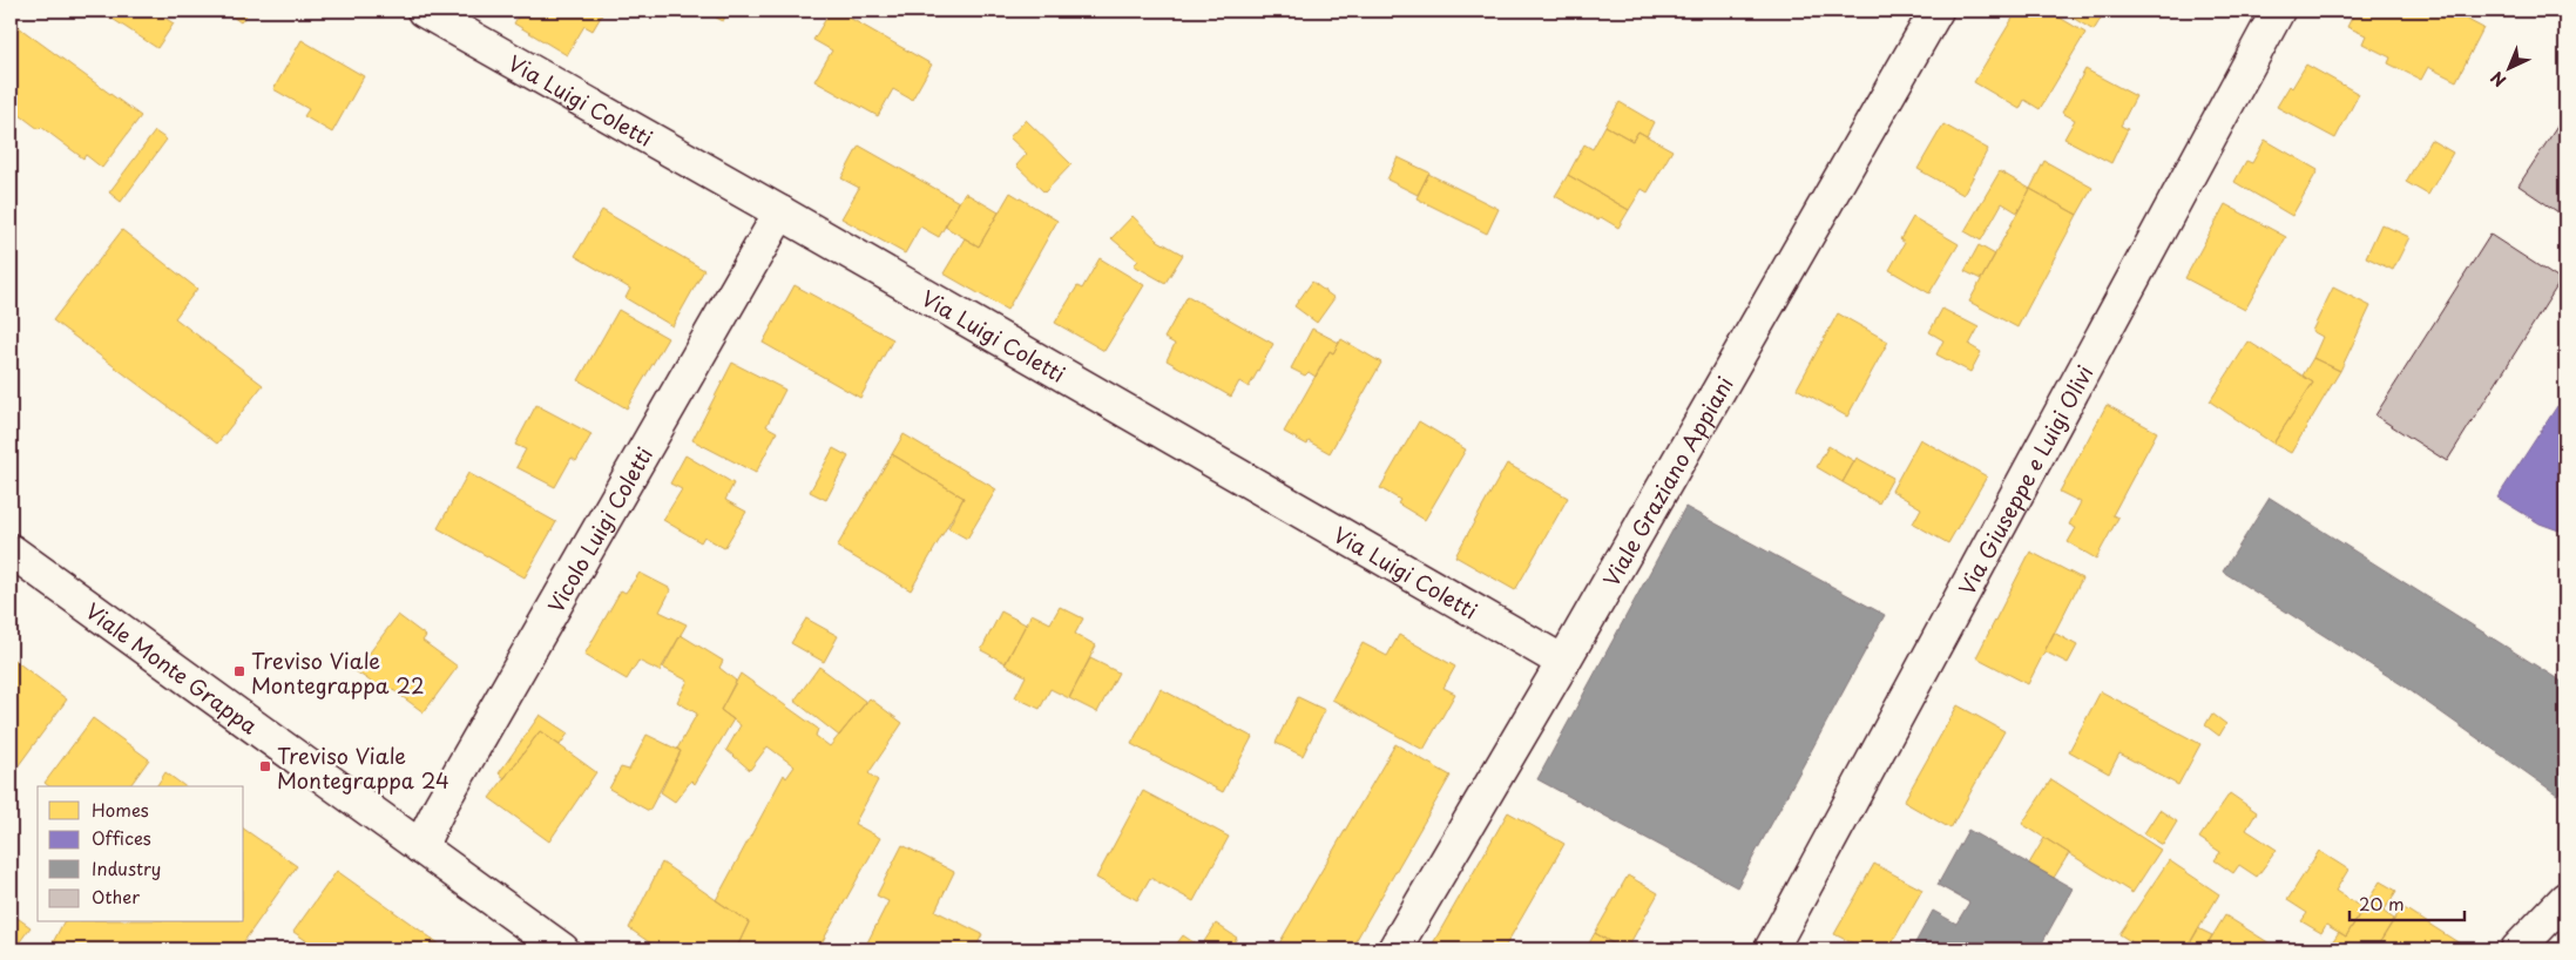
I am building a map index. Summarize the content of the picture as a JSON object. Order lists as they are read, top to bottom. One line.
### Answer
{"streets":{"street":["Via Luigi Coletti","Via Giuseppe e Luigi Olivi","Viale Graziano Appiani","Vicolo Luigi Coletti","Viale Monte Grappa"]},"crossings":[["Via Luigi Coletti","Viale Graziano Appiani"],["Via Luigi Coletti","Vicolo Luigi Coletti"],["Vicolo Luigi Coletti","Viale Monte Grappa"]],"places":{"transit":["Treviso Viale Montegrappa 22","Treviso Viale Montegrappa 24"]},"legend":["Homes","Offices","Industry","Other"],"scale_bar":"20 m","north":"bottom left"}
